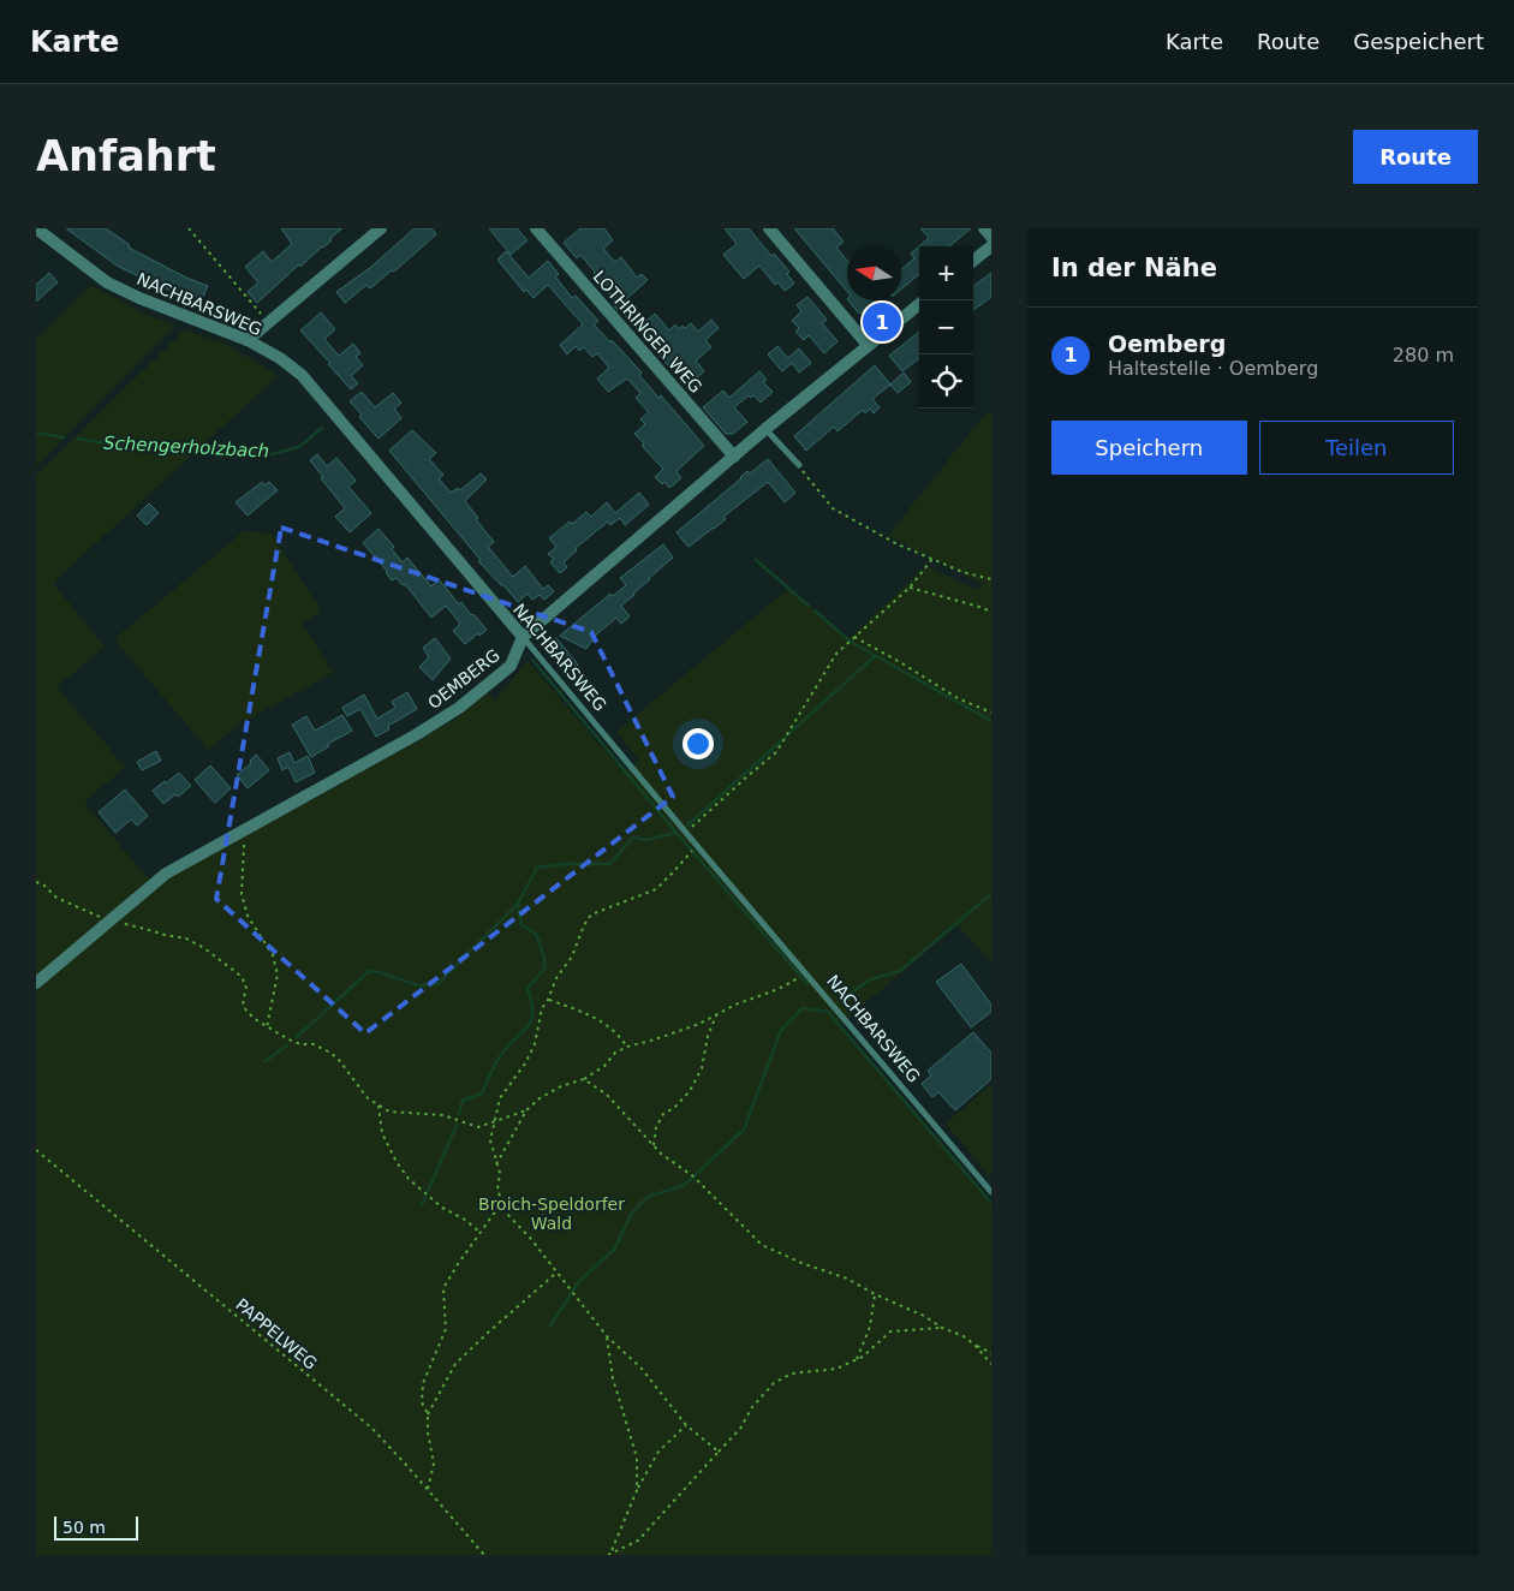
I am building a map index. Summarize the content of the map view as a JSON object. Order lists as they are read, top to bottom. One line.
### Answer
{"streets":{"street":["NACHBARSWEG","LOTHRINGER WEG","OEMBERG"],"path":["PAPPELWEG"]},"crossings":[["NACHBARSWEG","OEMBERG"],["LOTHRINGER WEG","OEMBERG"]],"water":["Schengerholzbach"],"parks":["Broich-Speldorfer Wald"],"scale_bar":"50 m","north":"left","page":{"header":"Karte","nav":["Karte","Route","Gespeichert"],"buttons":["Route",["Speichern","Teilen"]],"title":"Anfahrt","heading":"In der Nähe","map_buttons":["+","−"],"pins":"1","list":[{"mark":"1","name":"Oemberg","note":"Haltestelle · Oemberg","value":"280 m"}],"scale":"50 m"}}
